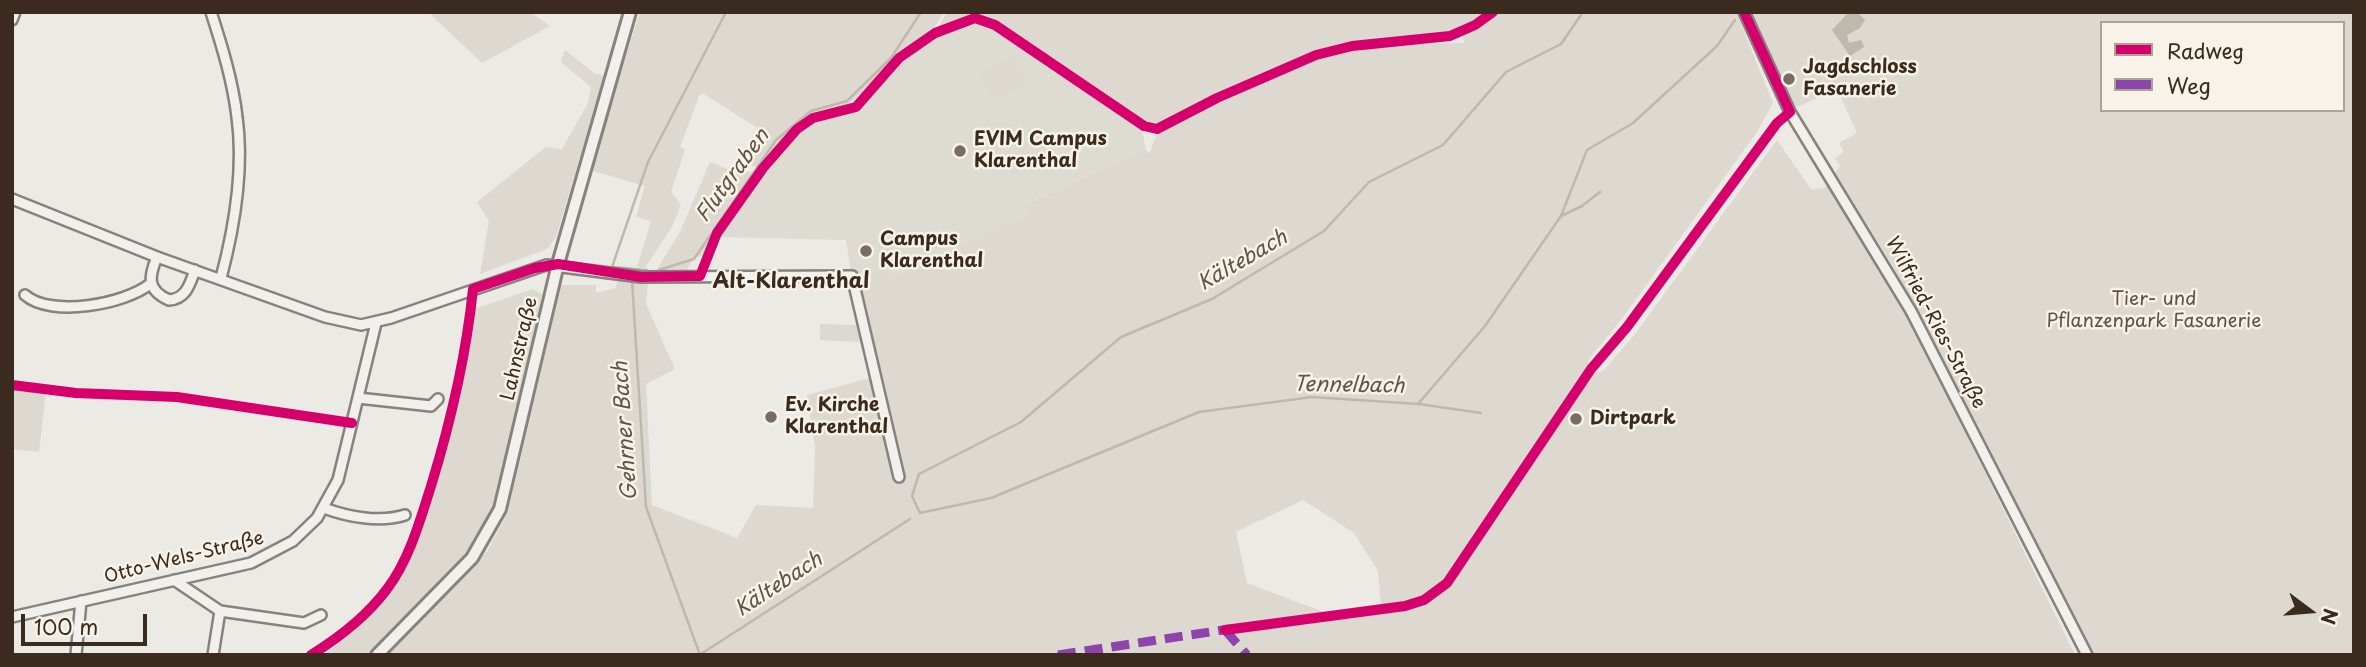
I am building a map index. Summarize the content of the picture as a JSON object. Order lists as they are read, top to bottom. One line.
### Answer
{"streets":{"main road":["Lahnstraße"],"street":["Wilfried-Ries-Straße","Otto-Wels-Straße"]},"districts":["Alt-Klarenthal"],"water":["Flutgraben","Kältebach","Tennelbach","Gehrner Bach"],"parks":["Tier- und Pflanzenpark Fasanerie"],"places":["Jagdschloss Fasanerie","EVIM Campus Klarenthal","Campus Klarenthal","Ev. Kirche Klarenthal","Dirtpark"],"legend":["Radweg","Weg"],"scale_bar":"100 m","north":"right"}
